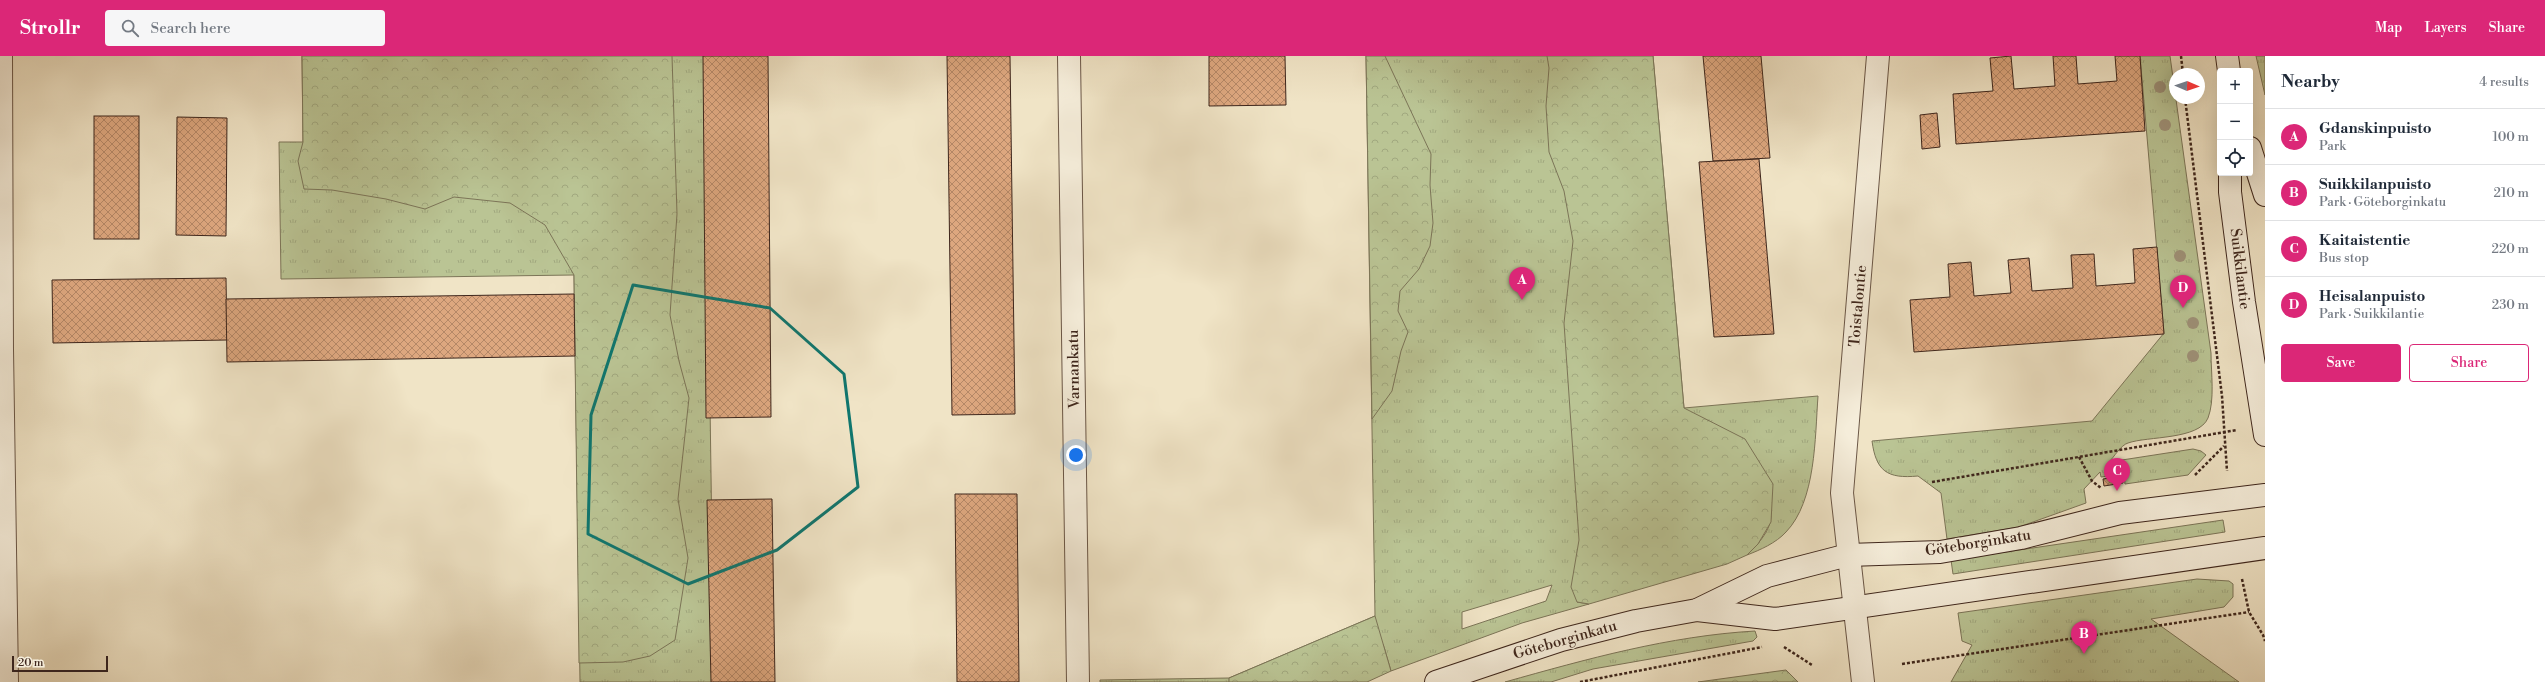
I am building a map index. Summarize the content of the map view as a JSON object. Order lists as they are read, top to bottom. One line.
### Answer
{"streets":{"street":["Suikkilantie","Toistalontie","Varnankatu","Göteborginkatu"]},"crossings":[["Toistalontie","Göteborginkatu"]],"scale_bar":"20 m","north":"right","page":{"header":"Strollr","search":"Search here","nav":["Map","Layers","Share"],"heading":["Nearby","4 results"],"map_buttons":["+","−"],"list":[{"mark":"A","name":"Gdanskinpuisto","note":"Park","value":"100 m"},{"mark":"B","name":"Suikkilanpuisto","note":"Park · Göteborginkatu","value":"210 m"},{"mark":"C","name":"Kaitaistentie","note":"Bus stop","value":"220 m"},{"mark":"D","name":"Heisalanpuisto","note":"Park · Suikkilantie","value":"230 m"}],"pins":["A","D","C","B"],"buttons":["Save","Share"],"scale":"20 m"}}
